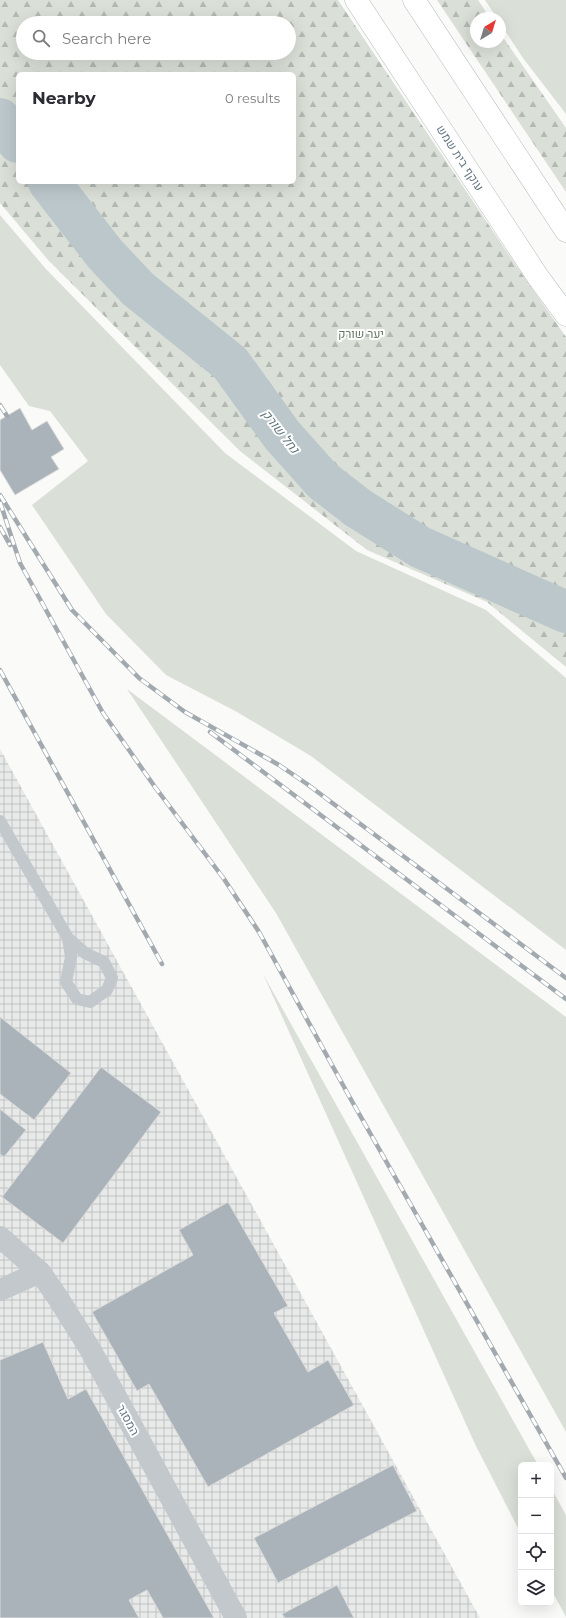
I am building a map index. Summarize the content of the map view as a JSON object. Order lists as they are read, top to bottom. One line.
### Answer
{"streets":{"main road":["עוקף בית שמש"],"street":["המסגר"]},"water":["נחל שורק"],"parks":["יער שורק"],"north":"top right","page":{"search":"Search here","heading":["Nearby","0 results"],"map_buttons":["+","−"]}}
